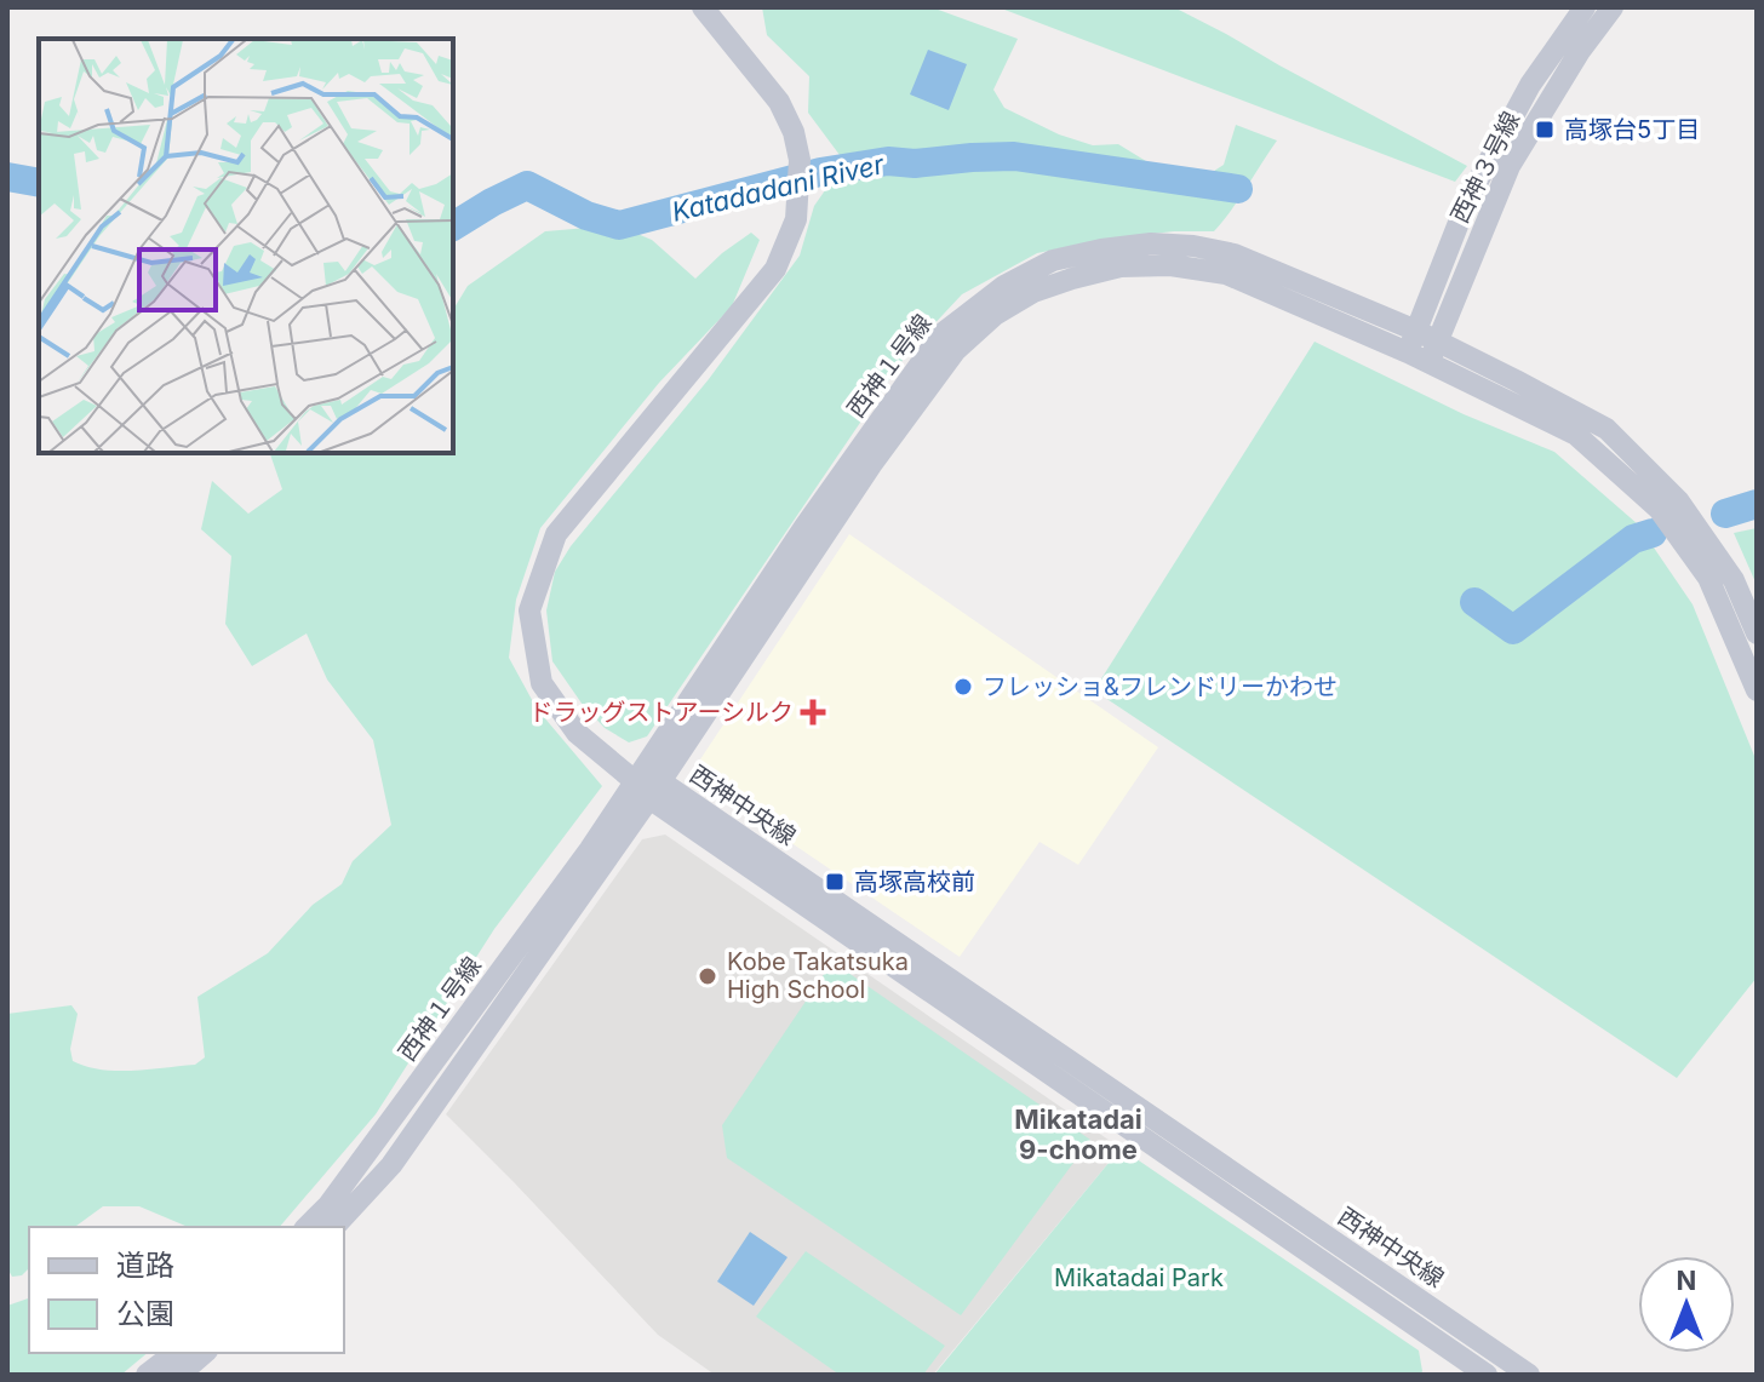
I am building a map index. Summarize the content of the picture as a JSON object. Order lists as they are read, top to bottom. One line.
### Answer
{"streets":{"street":["西神３号線","西神１号線","西神中央線"]},"crossings":[["西神３号線","西神１号線"],["西神１号線","西神中央線"]],"districts":["Mikatadai 9-chome"],"water":["Katadadani River"],"parks":["Mikatadai Park"],"places":{"transit":["高塚台5丁目","高塚高校前"],"other":["フレッショ&フレンドリーかわせ","Kobe Takatsuka High School"],"health":["ドラッグストアーシルク"]},"legend":["道路","公園"],"north":"top"}
